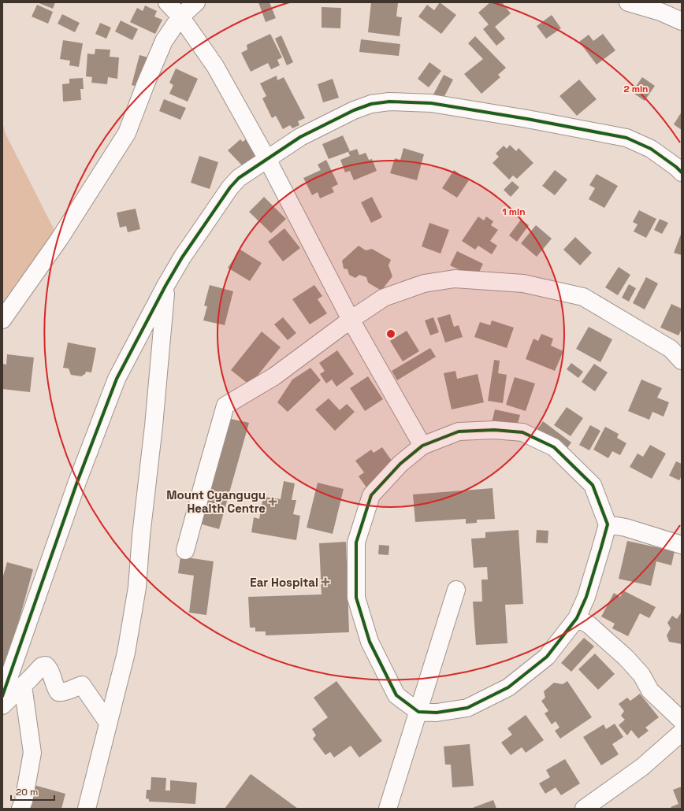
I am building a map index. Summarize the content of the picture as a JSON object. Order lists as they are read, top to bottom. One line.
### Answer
{"places":{"health":["Mount Cyangugu Health Centre","Ear Hospital"]},"scale_bar":"20 m","rings":["2 min","1 min"]}
